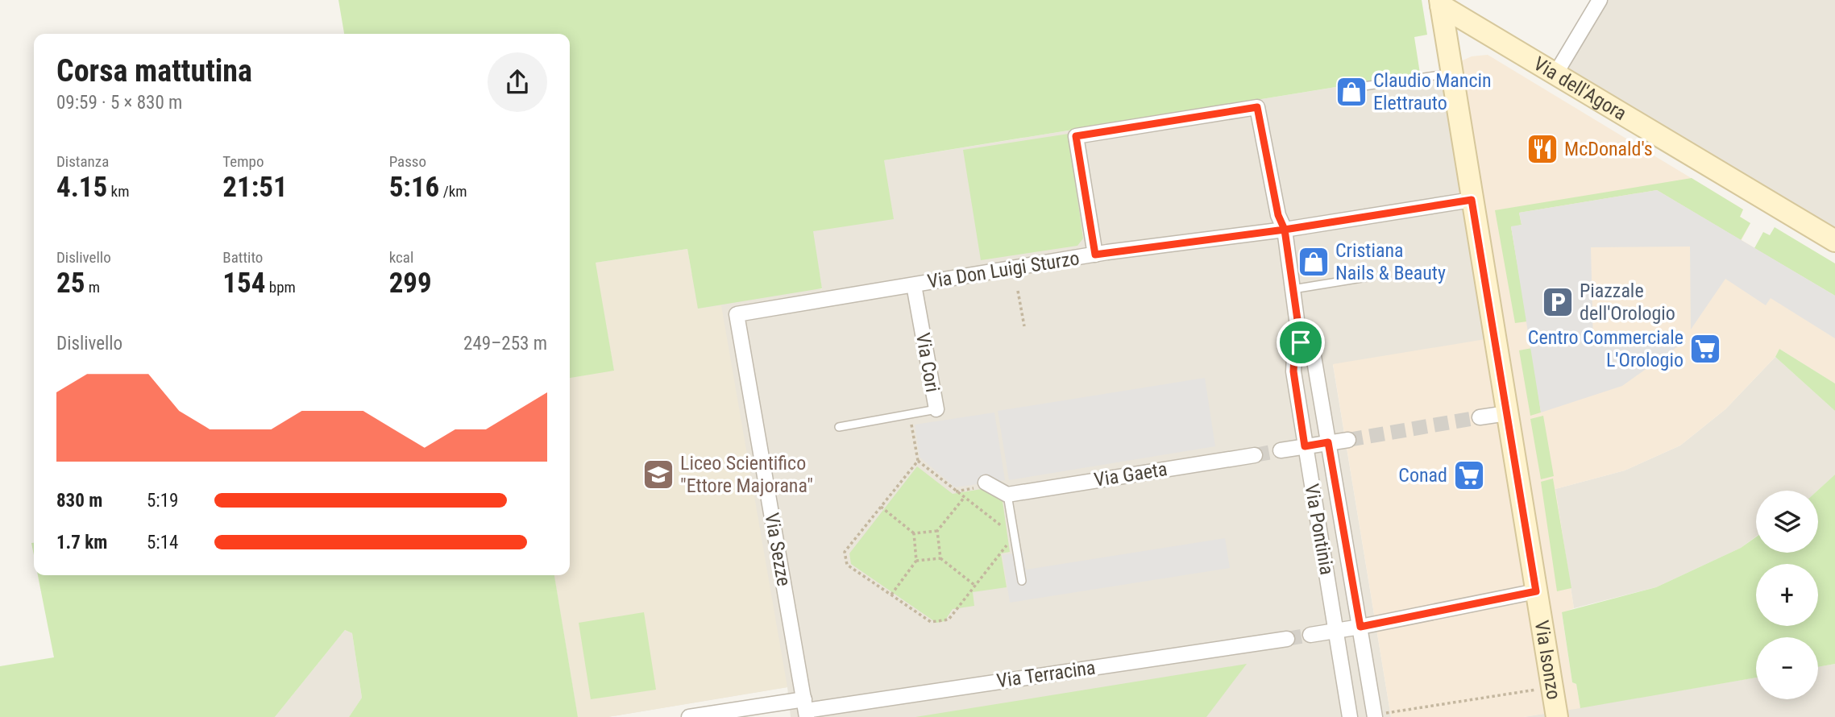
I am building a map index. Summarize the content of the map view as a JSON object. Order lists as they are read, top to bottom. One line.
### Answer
{"streets":{"main road":["Via dell'Agora","Via Isonzo"],"street":["Via Don Luigi Sturzo","Via Cori","Via Gaeta","Via Pontinia","Via Sezze","Via Terracina"]},"crossings":[["Via dell'Agora","Via Isonzo"],["Via Don Luigi Sturzo","Via Cori"],["Via Don Luigi Sturzo","Via Pontinia"],["Via Don Luigi Sturzo","Via Sezze"],["Via Don Luigi Sturzo","Via Isonzo"],["Via Sezze","Via Terracina"]],"places":{"shop":["Claudio Mancin Elettrauto","Cristiana Nails & Beauty"],"restaurant":["McDonald's"],"parking":["Piazzale dell'Orologio"],"supermarket":["Centro Commerciale L'Orologio","Conad"],"school or university":["Liceo Scientifico \"Ettore Majorana\""]},"page":{"heading":["Corsa mattutina","09:59 · 5 × 830 m"],"stats":[["Distanza","4.15 km"],["Tempo","21:51"],["Passo","5:16 /km"],["Dislivello","25 m"],["Battito","154 bpm"],["kcal","299"]],"chart":["Dislivello","249–253 m"],"list":[{"name":"830 m","note":"5:19"},{"name":"1.7 km","note":"5:14"}],"map_buttons":["+","−"]}}
